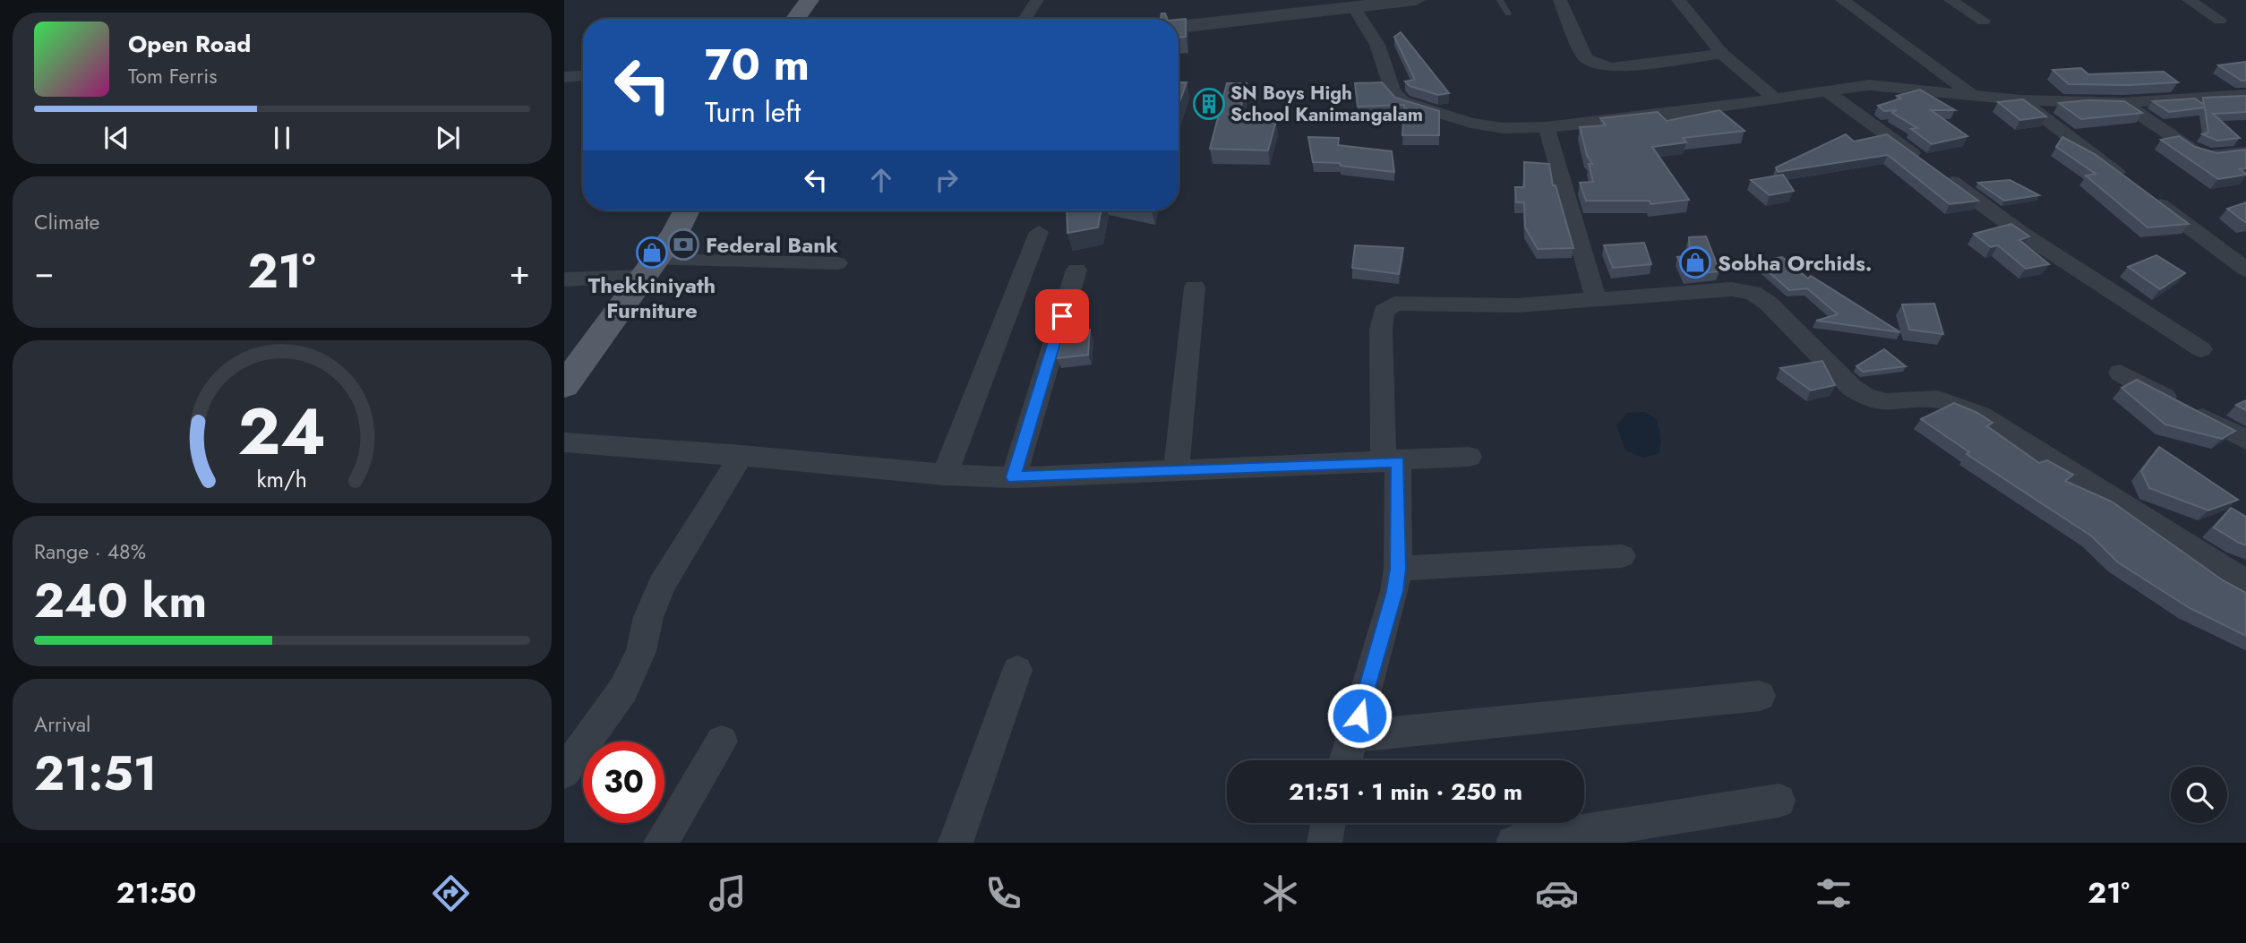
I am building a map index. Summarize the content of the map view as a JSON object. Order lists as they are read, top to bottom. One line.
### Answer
{"places":{"building":["SN Boys High School Kanimangalam"],"bank":["Federal Bank"],"shop":["Thekkiniyath Furniture","Sobha Orchids."]},"page":{"turn":["70 m","Turn left"],"song":["Open Road","Tom Ferris"],"tile":["Climate",["Range · 48%","240 km"],["Arrival","21:51"]],"heat":["−","21°","+"],"limit":"30","trip":"21:51 · 1 min · 250 m","tabs":["21:50","21°"],"gauge":["24","km/h"]}}
